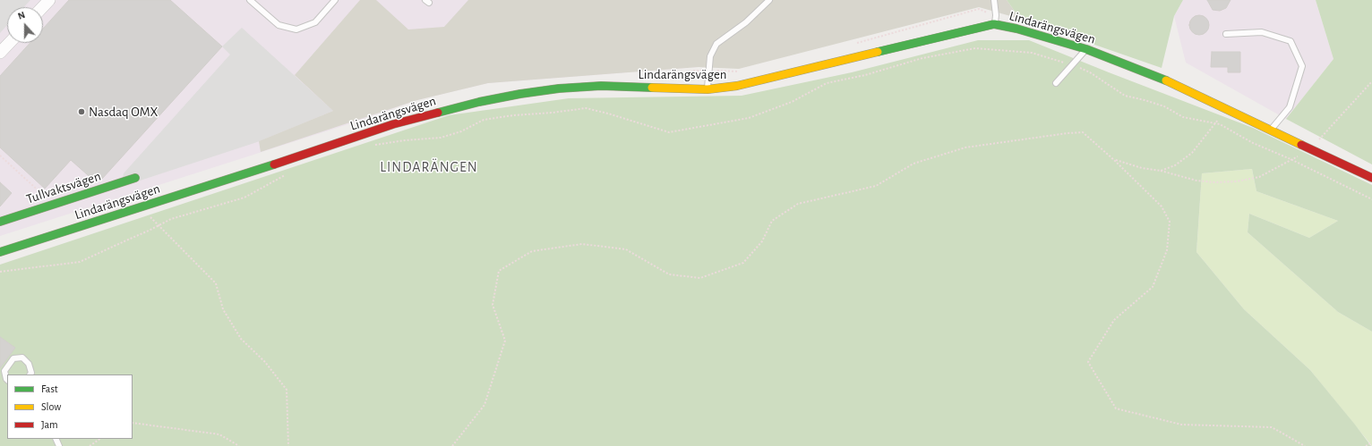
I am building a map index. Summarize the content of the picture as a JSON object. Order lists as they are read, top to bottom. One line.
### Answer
{"streets":{"street":["Lindarängsvägen","Tullvaktsvägen"]},"districts":["LINDARÄNGEN"],"places":["Nasdaq OMX"],"legend":["Fast","Slow","Jam"],"north":"top"}
